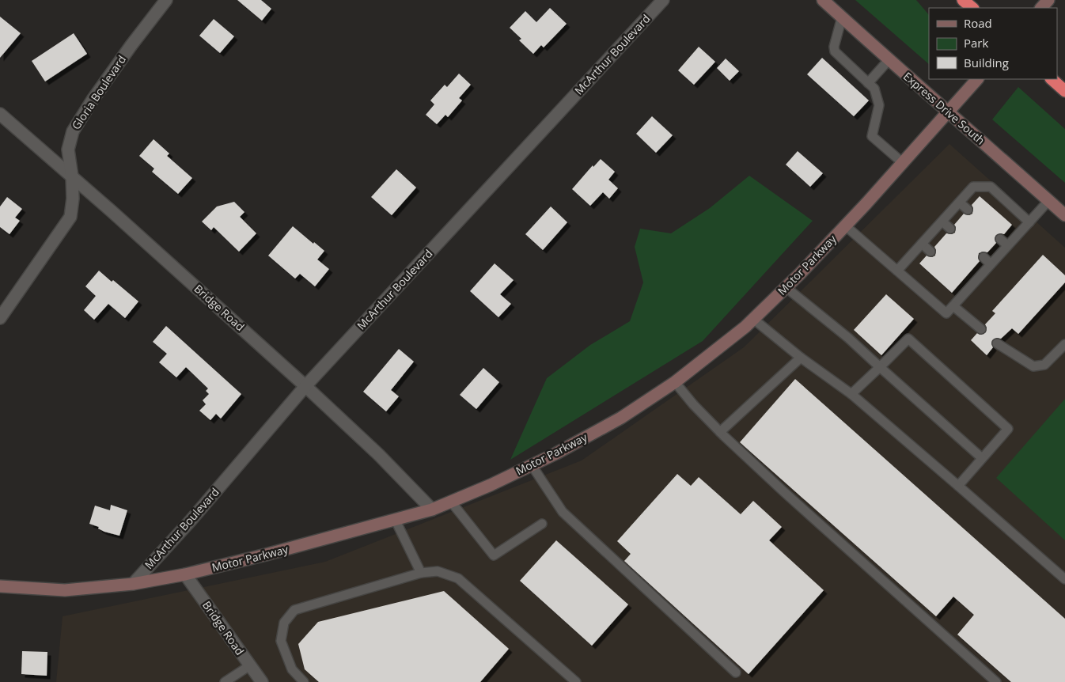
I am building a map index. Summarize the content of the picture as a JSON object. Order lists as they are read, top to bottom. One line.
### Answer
{"streets":{"main road":["Express Drive South","Motor Parkway"],"street":["McArthur Boulevard","Gloria Boulevard","Bridge Road"]},"crossings":[["McArthur Boulevard","Motor Parkway"],["McArthur Boulevard","Bridge Road"],["Gloria Boulevard","Bridge Road"],["Express Drive South","Motor Parkway"],["Motor Parkway","Bridge Road"]],"legend":["Road","Park","Building"]}
